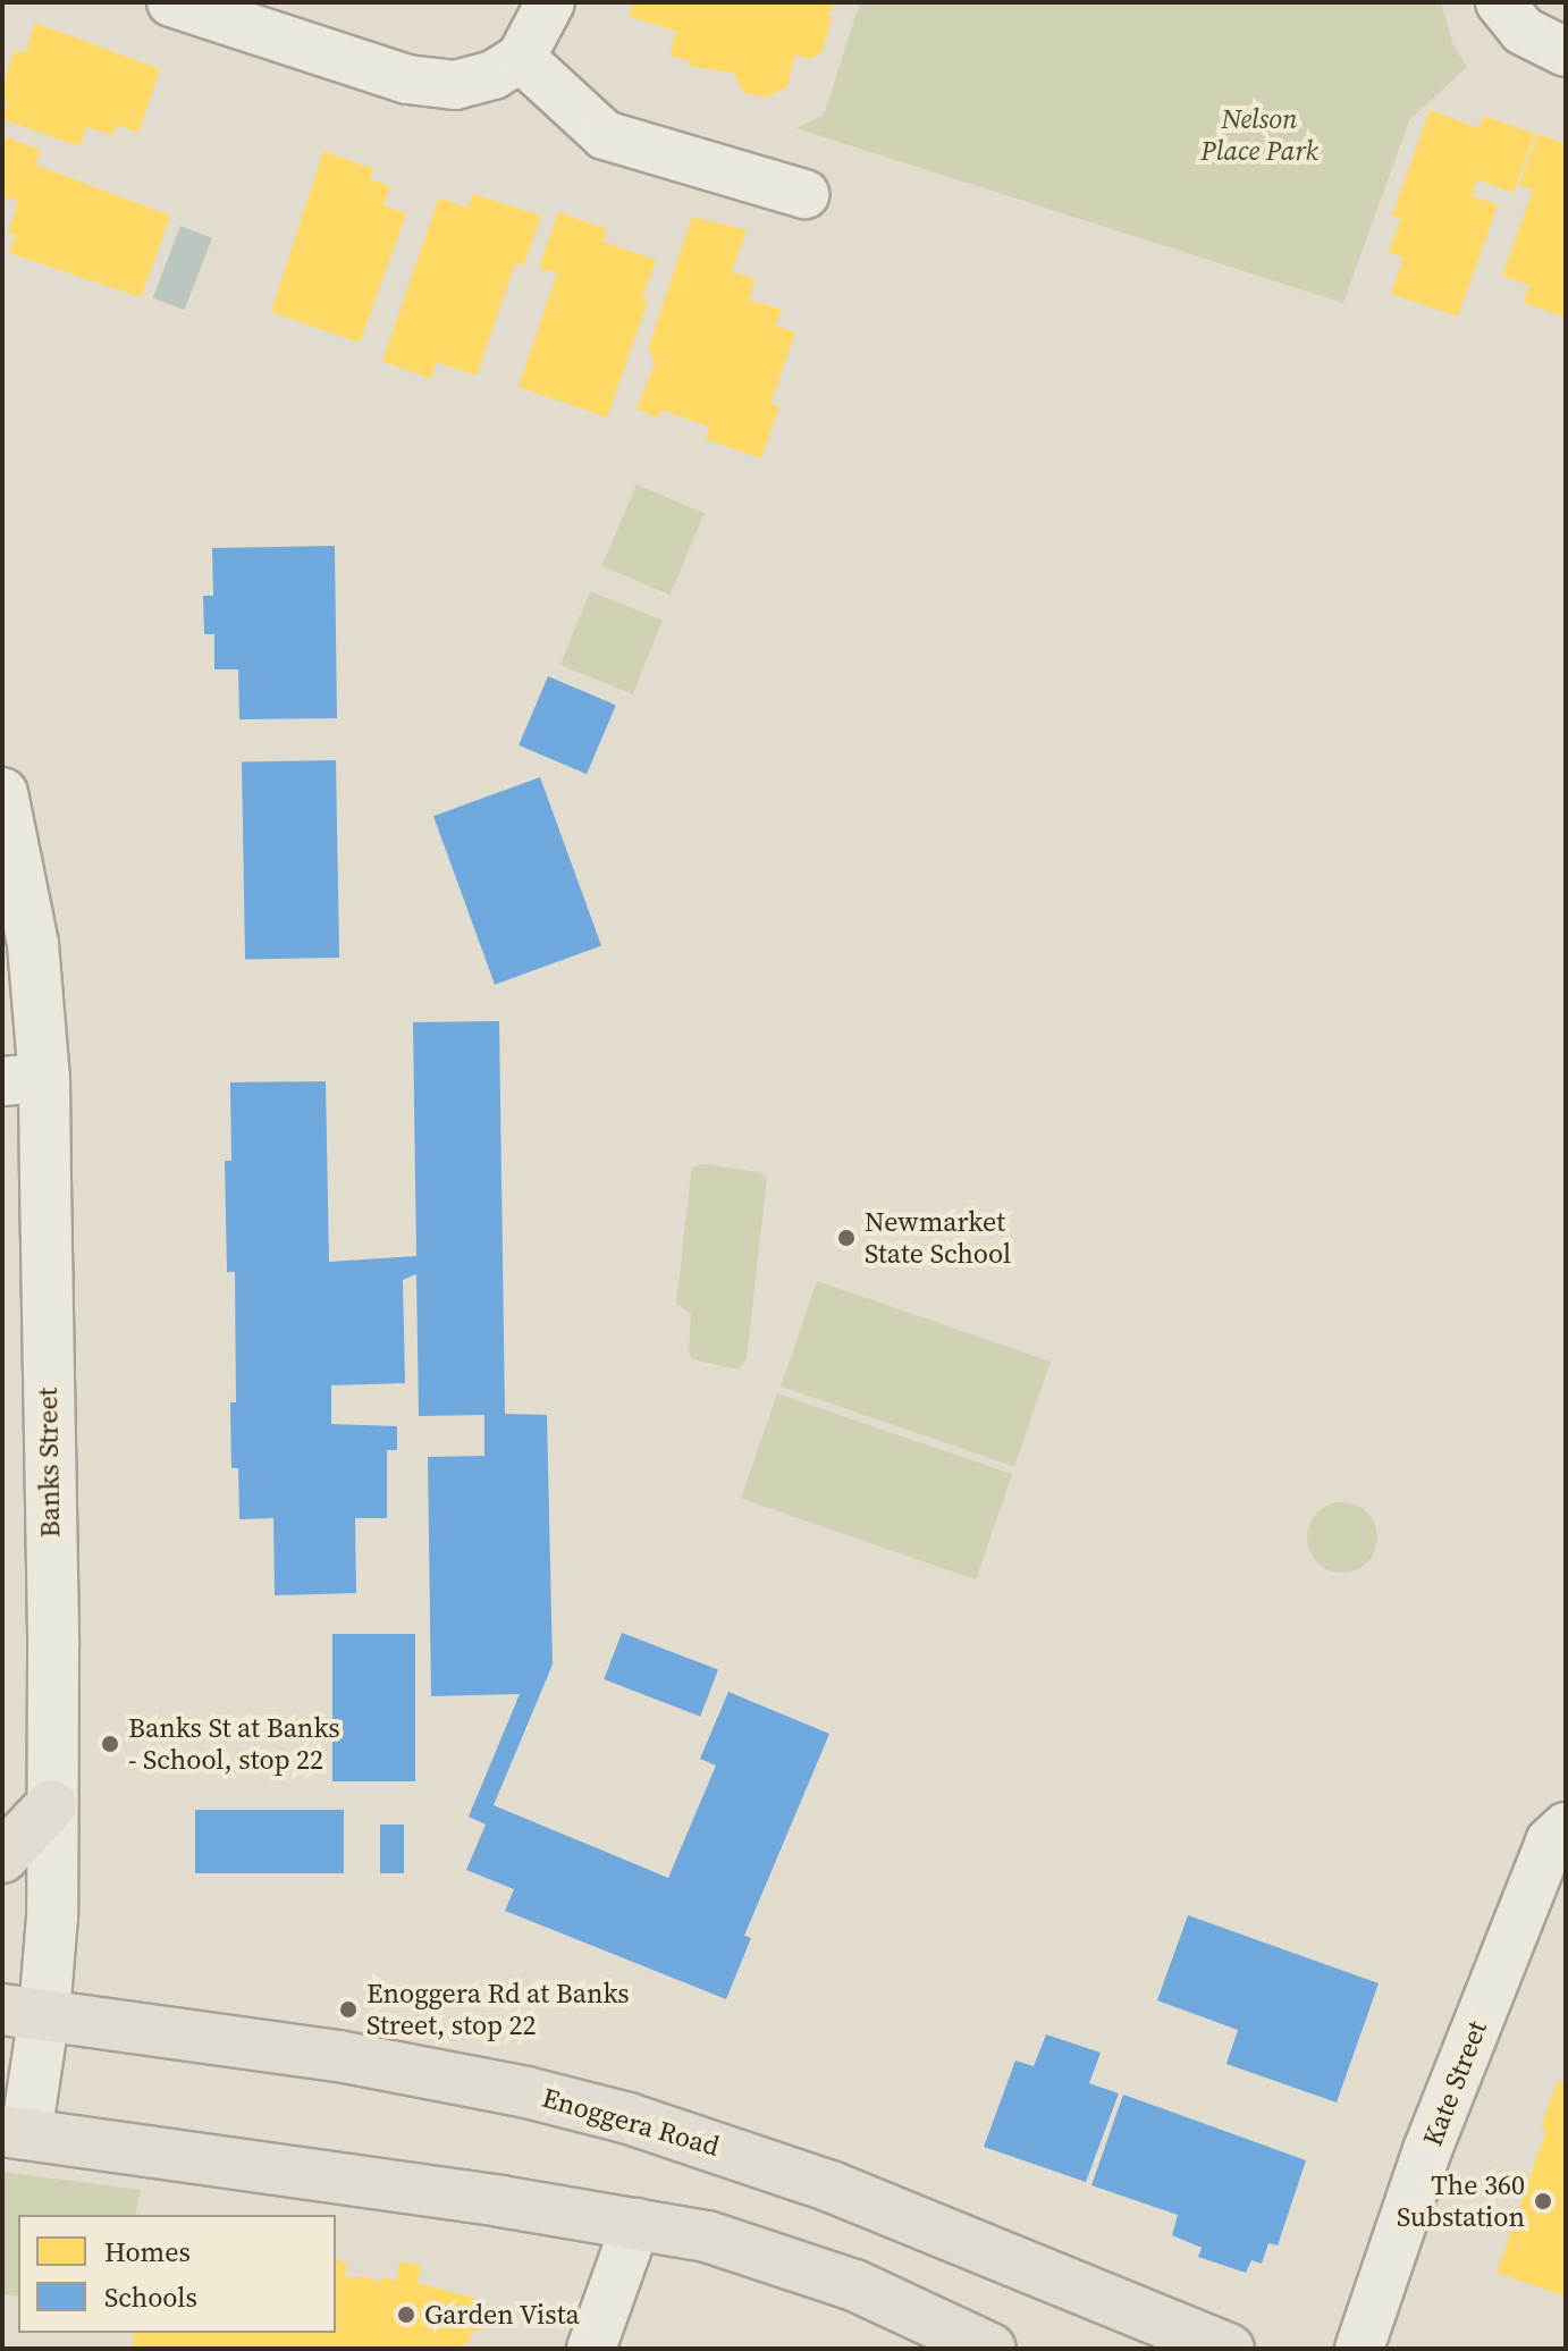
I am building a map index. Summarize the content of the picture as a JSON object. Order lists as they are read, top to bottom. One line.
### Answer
{"streets":{"main road":["Banks Street","Enoggera Road"],"street":["Kate Street"]},"crossings":[["Banks Street","Enoggera Road"]],"parks":["Nelson Place Park"],"places":["Newmarket State School","Banks St at Banks - School, stop 22","Enoggera Rd at Banks Street, stop 22","The 360 Substation","Garden Vista"],"legend":["Homes","Schools"]}
